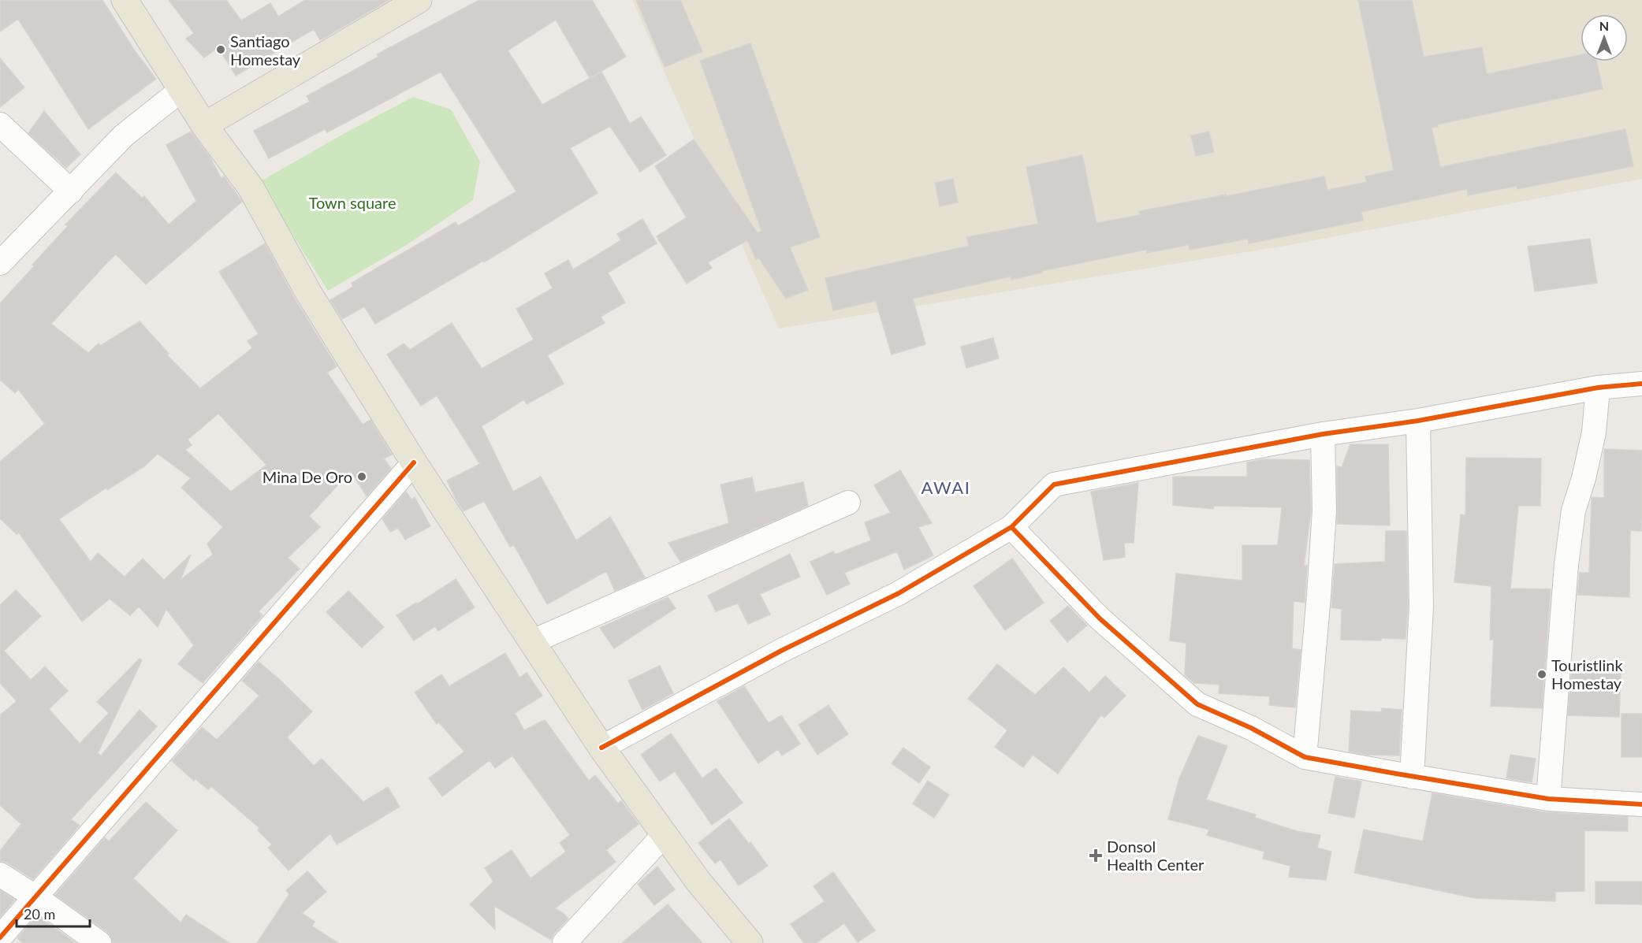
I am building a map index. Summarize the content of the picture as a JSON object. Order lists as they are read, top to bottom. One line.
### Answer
{"districts":["AWAI"],"parks":["Town square"],"places":{"other":["Santiago Homestay","Mina De Oro","Touristlink Homestay"],"health":["Donsol Health Center"]},"scale_bar":"20 m","north":"top"}
